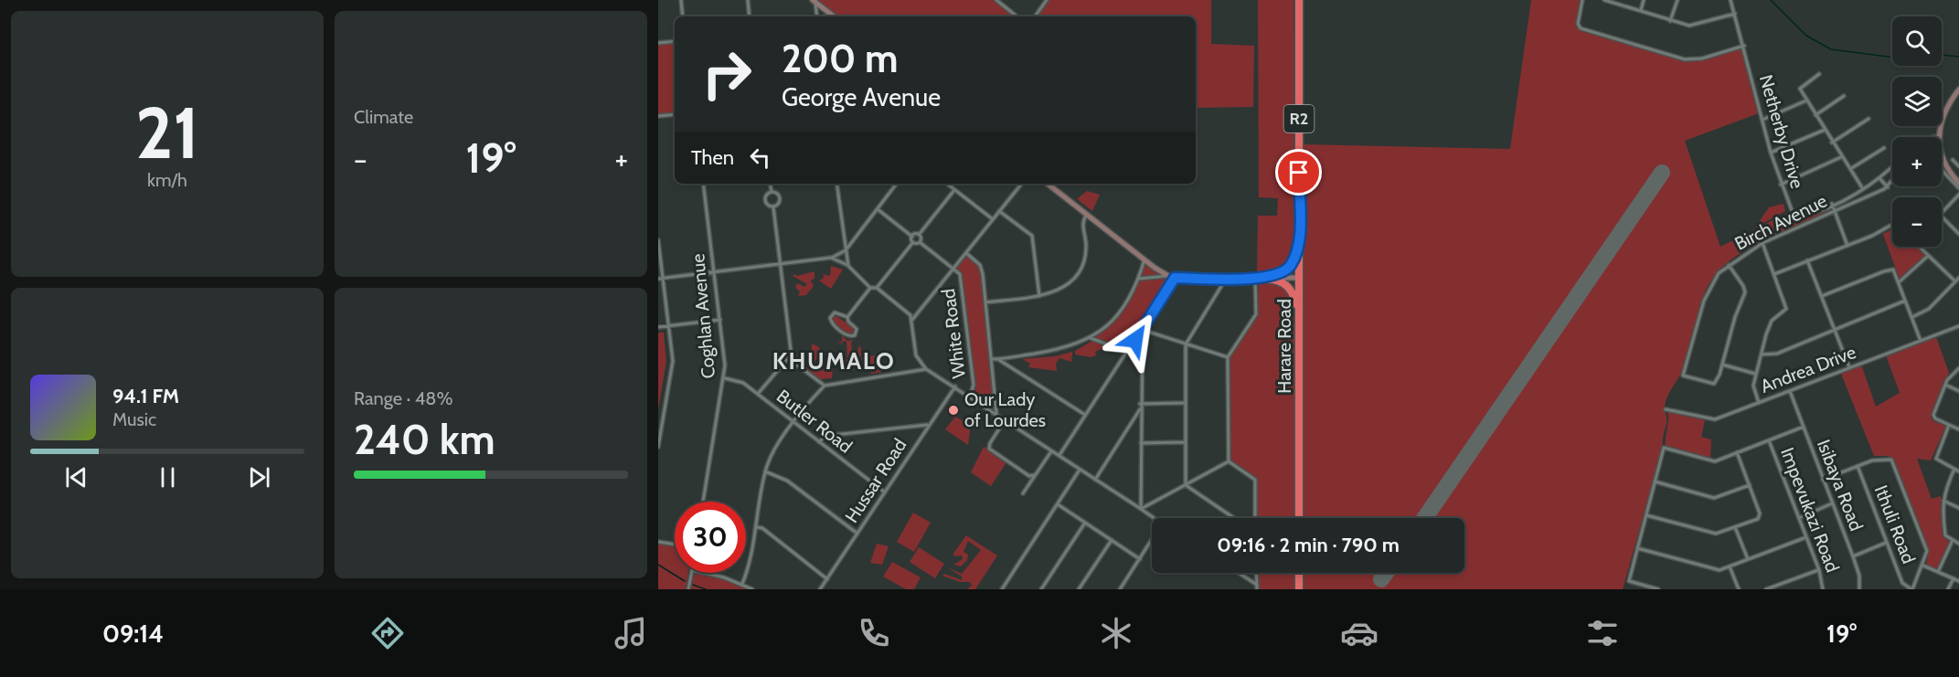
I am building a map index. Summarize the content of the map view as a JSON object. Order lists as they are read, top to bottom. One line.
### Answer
{"streets":{"highway":["R2","Harare Road"],"street":["Netherby Drive","Birch Avenue","Coghlan Avenue","White Road","Andrea Drive","Butler Road","Hussar Road","Isibaya Road","Impevukazi Road","Ithuli Road"]},"crossings":[["Coghlan Avenue","Butler Road"],["Andrea Drive","Isibaya Road"],["Butler Road","Hussar Road"]],"districts":["KHUMALO"],"places":["Our Lady of Lourdes"],"page":{"tile":[["21","km/h"],"Climate",["Range · 48%","240 km"]],"map_buttons":["+","−"],"turn":["200 m","George Avenue"],"then":"Then","heat":["−","19°","+"],"song":["94.1 FM","Music"],"limit":"30","trip":"09:16 · 2 min · 790 m","tabs":["09:14","19°"]}}
